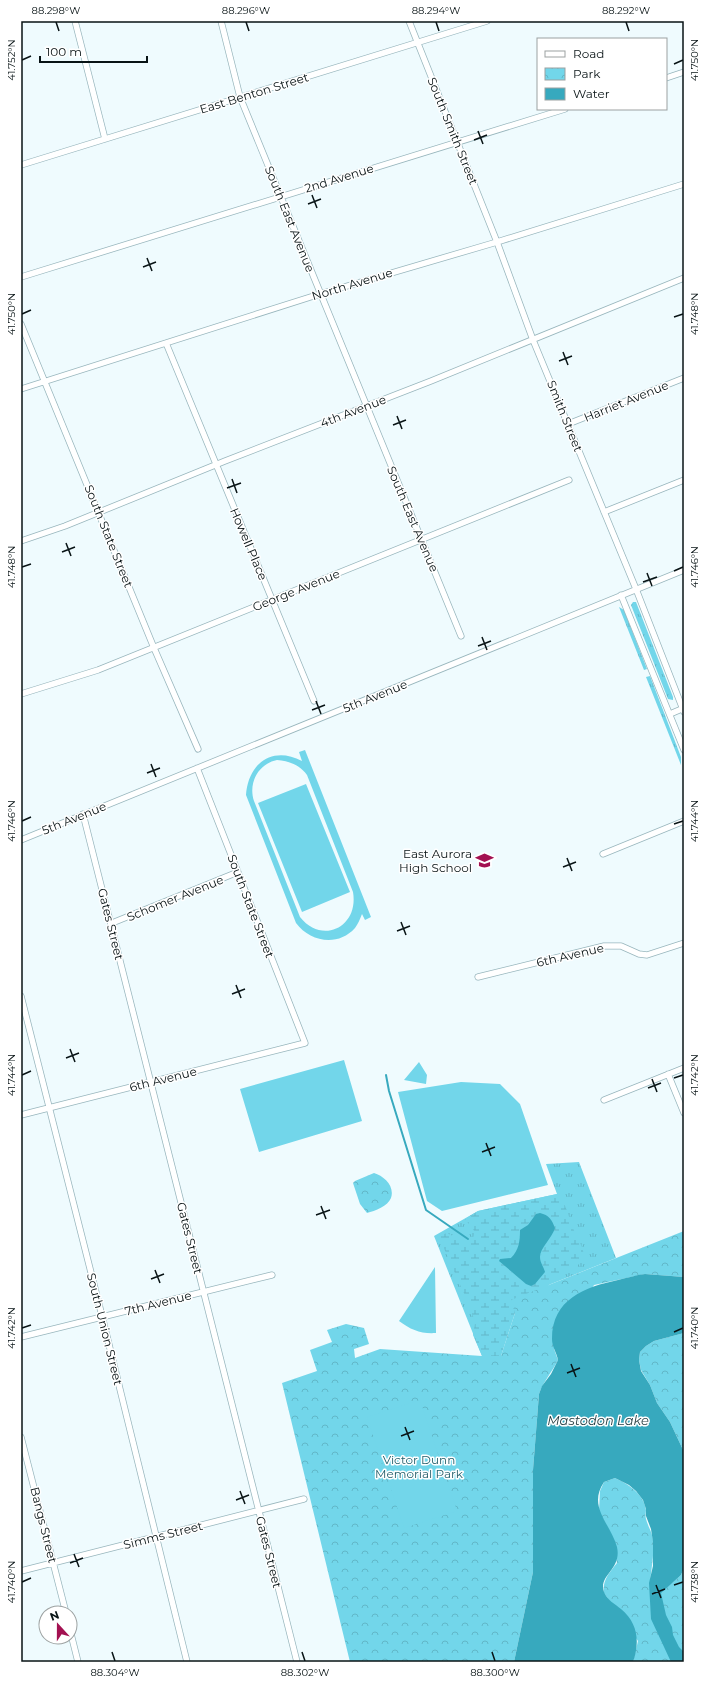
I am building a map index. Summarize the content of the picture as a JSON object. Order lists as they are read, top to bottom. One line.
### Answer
{"streets":{"street":["East Benton Street","South Smith Street","2nd Avenue","South East Avenue","North Avenue","Harriet Avenue","4th Avenue","Smith Street","South State Street","Howell Place","George Avenue","5th Avenue","Schomer Avenue","Gates Street","6th Avenue","7th Avenue","South Union Street","Bangs Street","Simms Street"]},"crossings":[["East Benton Street","South Smith Street"],["East Benton Street","South East Avenue"],["South Smith Street","2nd Avenue"],["South Smith Street","North Avenue"],["South Smith Street","Smith Street"],["2nd Avenue","South East Avenue"],["South East Avenue","North Avenue"],["South East Avenue","4th Avenue"],["South East Avenue","George Avenue"],["North Avenue","Smith Street"],["North Avenue","South State Street"],["North Avenue","Howell Place"],["Harriet Avenue","Smith Street"],["4th Avenue","Smith Street"],["4th Avenue","South State Street"],["4th Avenue","Howell Place"],["Smith Street","5th Avenue"],["South State Street","George Avenue"],["South State Street","5th Avenue"],["South State Street","Schomer Avenue"],["South State Street","6th Avenue"],["Howell Place","George Avenue"],["5th Avenue","Gates Street"],["Schomer Avenue","Gates Street"],["Gates Street","6th Avenue"],["Gates Street","7th Avenue"],["Gates Street","Simms Street"],["6th Avenue","South Union Street"],["7th Avenue","South Union Street"],["South Union Street","Simms Street"],["Bangs Street","Simms Street"]],"water":["Mastodon Lake"],"parks":["Victor Dunn Memorial Park"],"places":{"school or university":["East Aurora High School"]},"legend":["Road","Park","Water"],"scale_bar":"100 m","north":"top","coordinates":["88.298°W","88.296°W","88.294°W","88.292°W","41.750°N","41.752°N","41.748°N","41.746°N","41.744°N","41.742°N","41.740°N","41.738°N","88.304°W","88.302°W","88.300°W"]}
